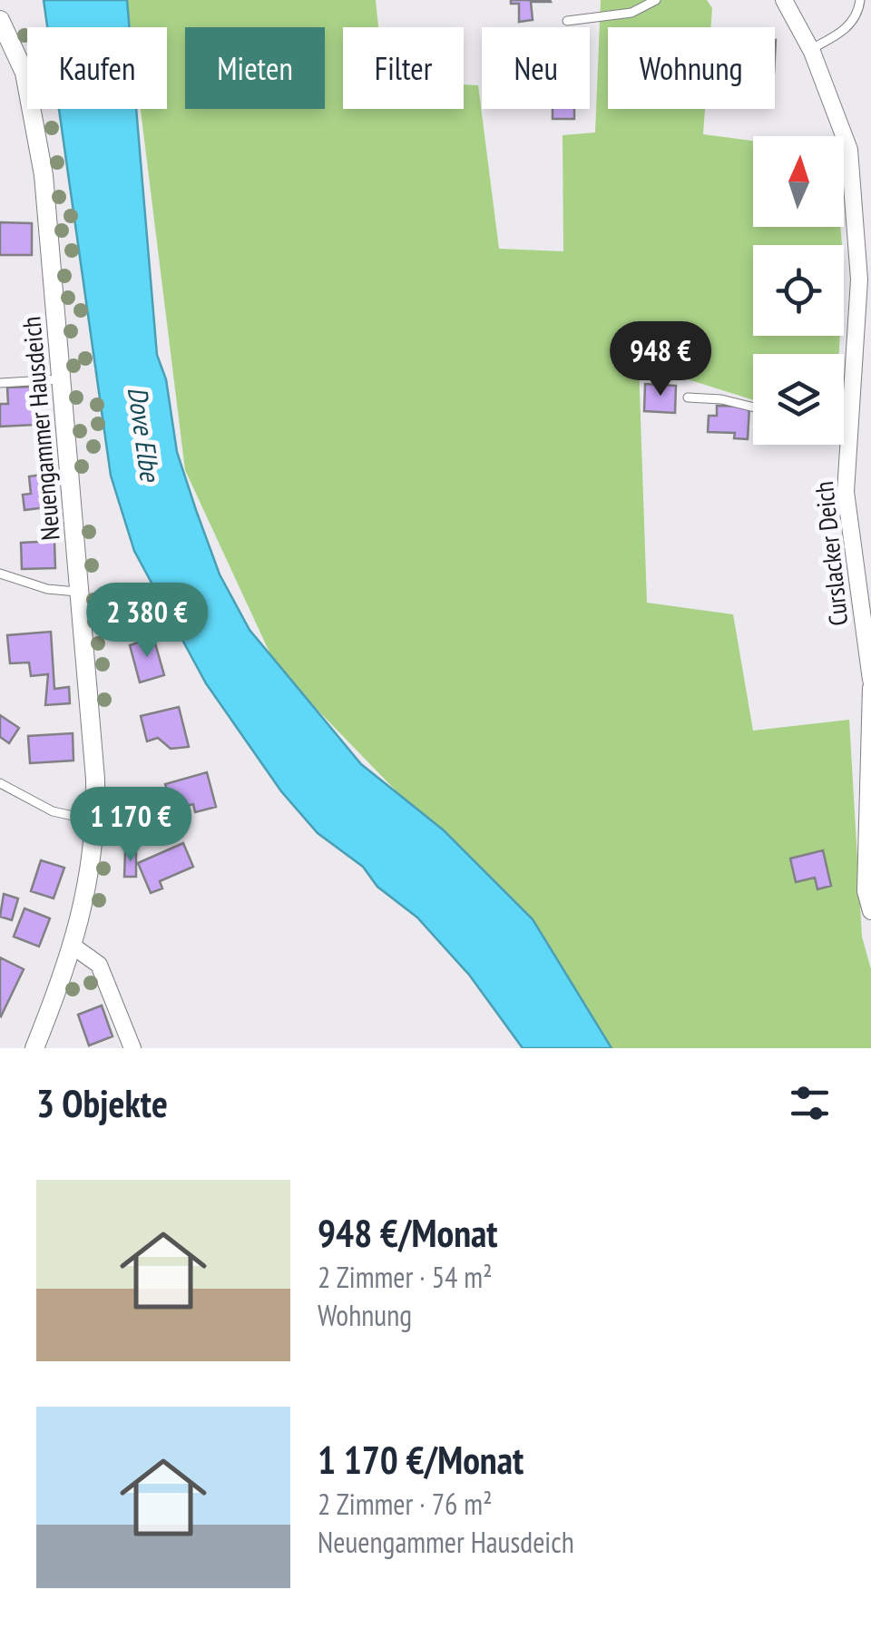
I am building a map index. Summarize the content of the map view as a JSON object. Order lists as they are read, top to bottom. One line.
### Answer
{"streets":{"street":["Neuengammer Hausdeich","Curslacker Deich"]},"water":["Dove Elbe"],"north":"top","page":{"chip":["Kaufen","Mieten","Filter","Neu","Wohnung"],"price":["948 €","2 380 €","1 170 €"],"heading":"3 Objekte","list":[{"name":"948 €/Monat","note":"2 Zimmer · 54 m² · Wohnung"},{"name":"1 170 €/Monat","note":"2 Zimmer · 76 m² · Neuengammer Hausdeich"}]}}
